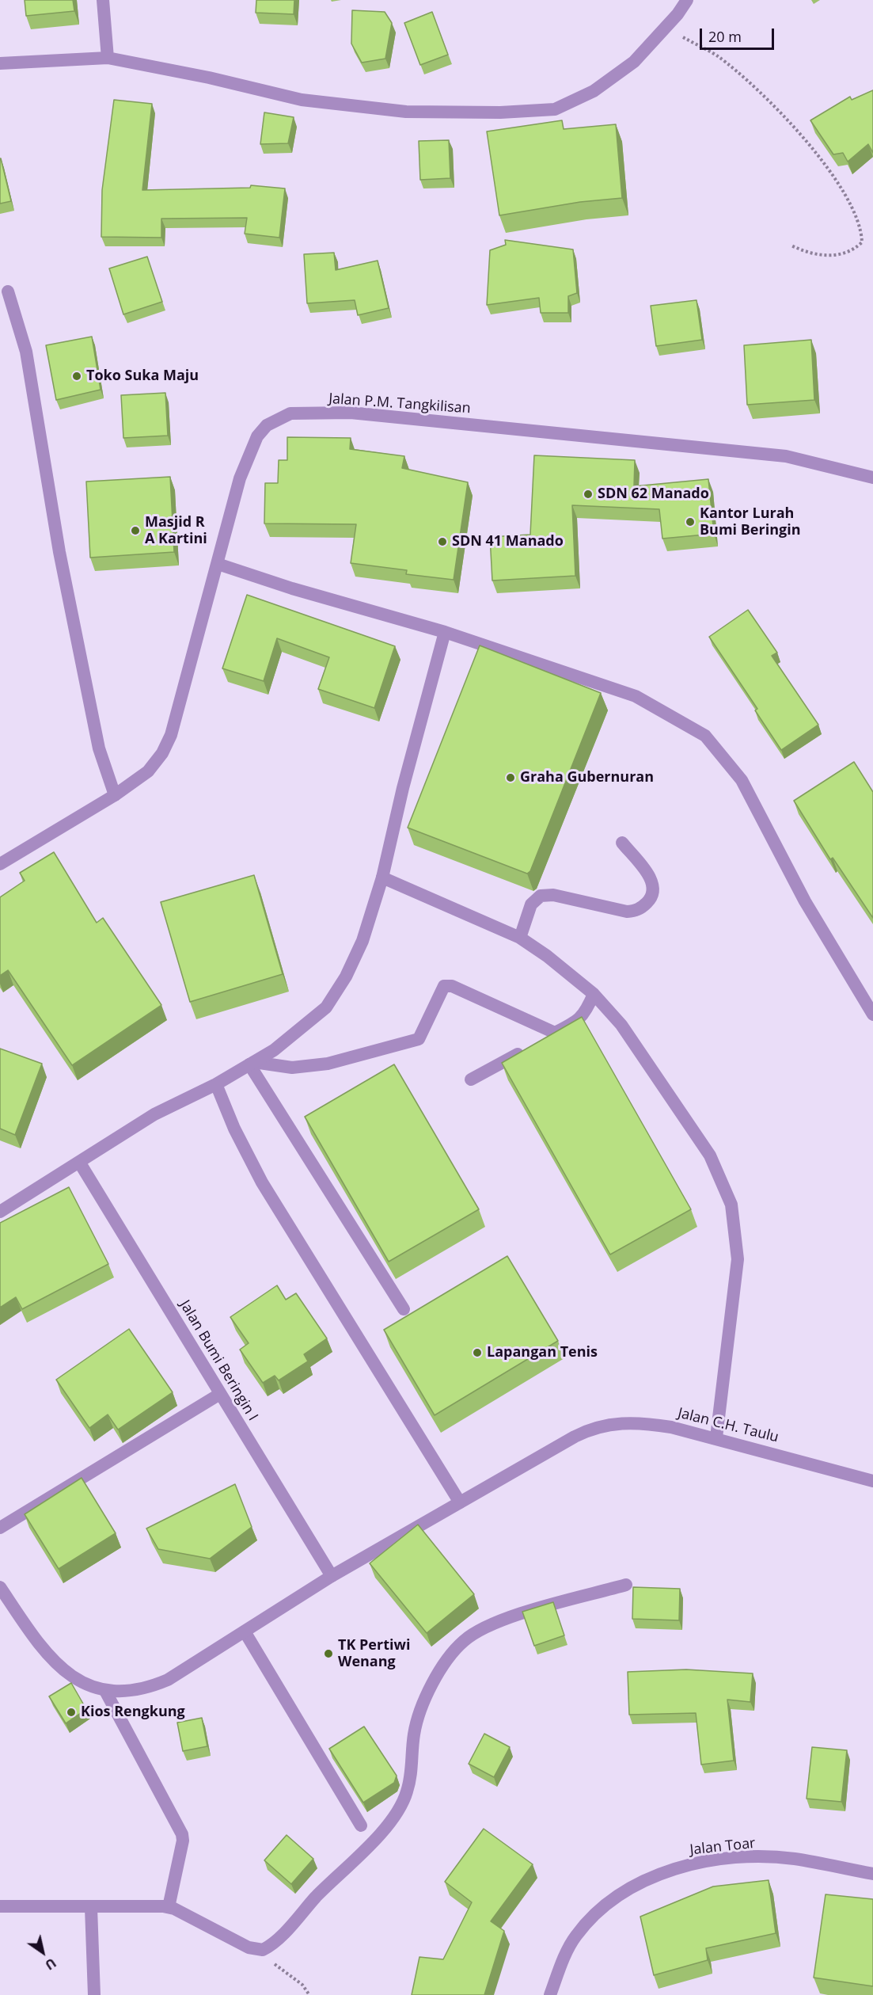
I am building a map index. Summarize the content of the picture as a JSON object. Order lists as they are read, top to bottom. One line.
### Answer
{"streets":{"street":["Jalan P.M. Tangkilisan","Jalan Bumi Beringin I","Jalan C.H. Taulu","Jalan Toar"]},"crossings":[["Jalan Bumi Beringin I","Jalan C.H. Taulu"]],"places":["Toko Suka Maju","SDN 62 Manado","Kantor Lurah Bumi Beringin","Masjid R A Kartini","SDN 41 Manado","Graha Gubernuran","Lapangan Tenis","TK Pertiwi Wenang","Kios Rengkung"],"scale_bar":"20 m","north":"bottom right"}
